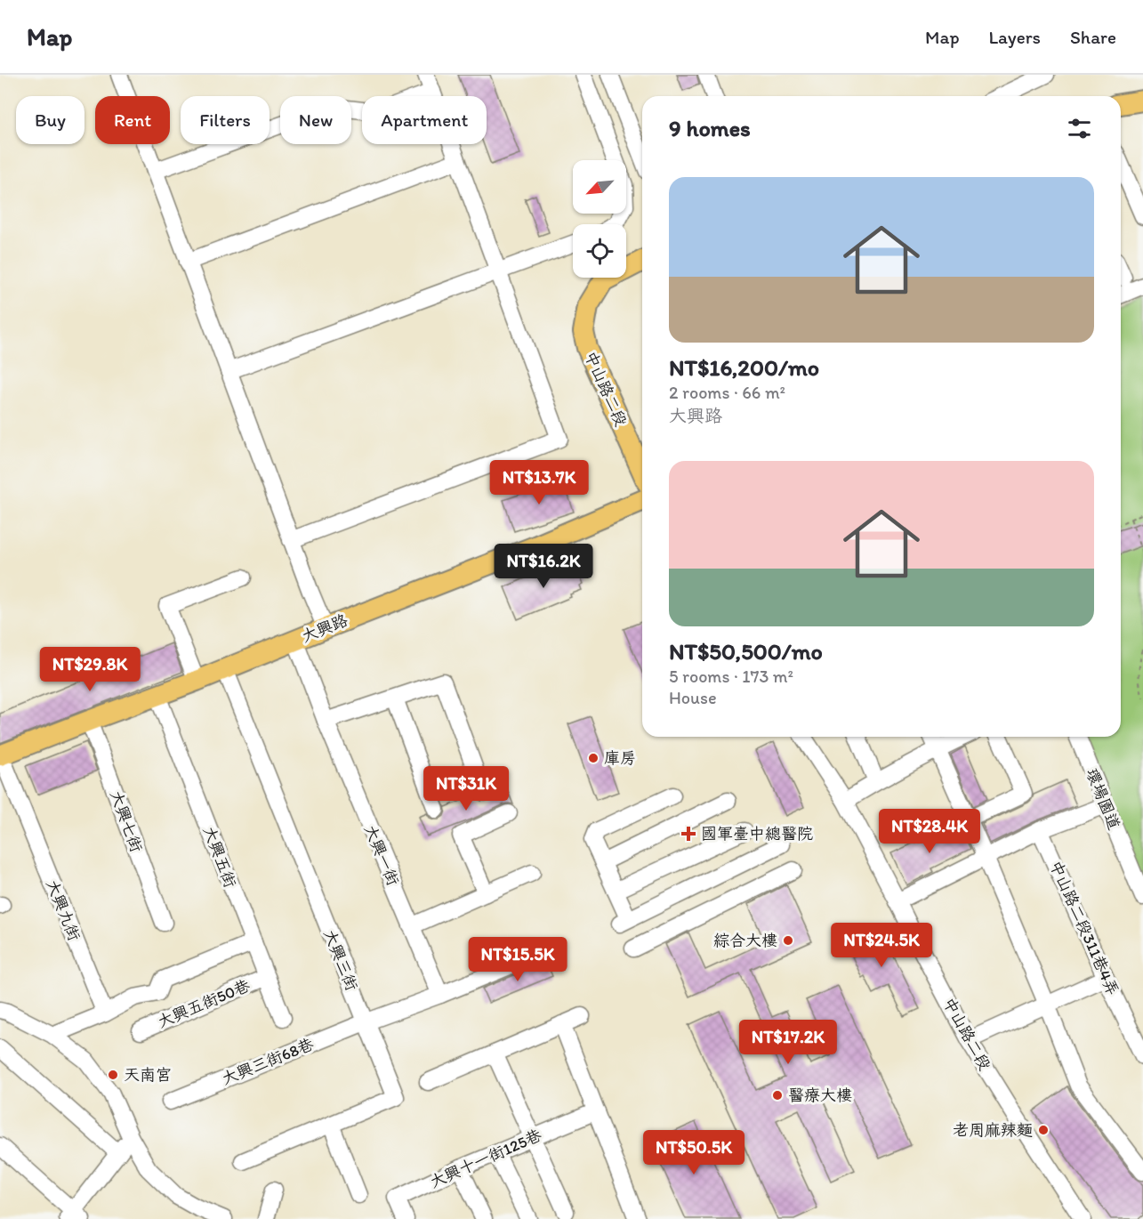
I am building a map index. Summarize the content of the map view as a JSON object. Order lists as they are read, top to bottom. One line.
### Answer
{"streets":{"main road":["中山路二段","大興路"],"street":["環場園道","大興七街","大興一街","大興五街","大興九街","中山路二段311巷4弄","大興三街","大興五街50巷","大興三街68巷","大興十一街125巷"]},"crossings":[["大興路","大興七街"],["大興路","大興一街"],["大興路","大興五街"],["大興路","大興九街"],["大興路","大興三街"],["大興五街","大興五街50巷"],["大興三街","大興三街68巷"]],"places":{"other":["庫房","綜合大樓","天南宮","醫療大樓","老周麻辣麵"],"health":["國軍臺中總醫院"]},"north":"bottom left","page":{"header":"Map","nav":["Map","Layers","Share"],"chip":["Buy","Rent","Filters","New","Apartment"],"heading":"9 homes","list":[{"name":"NT$16,200/mo","note":"2 rooms · 66 m² · 大興路"},{"name":"NT$50,500/mo","note":"5 rooms · 173 m² · House"}],"price":["NT$13.7K","NT$16.2K","NT$29.8K","NT$31K","NT$28.4K","NT$24.5K","NT$15.5K","NT$17.2K","NT$50.5K"]}}
